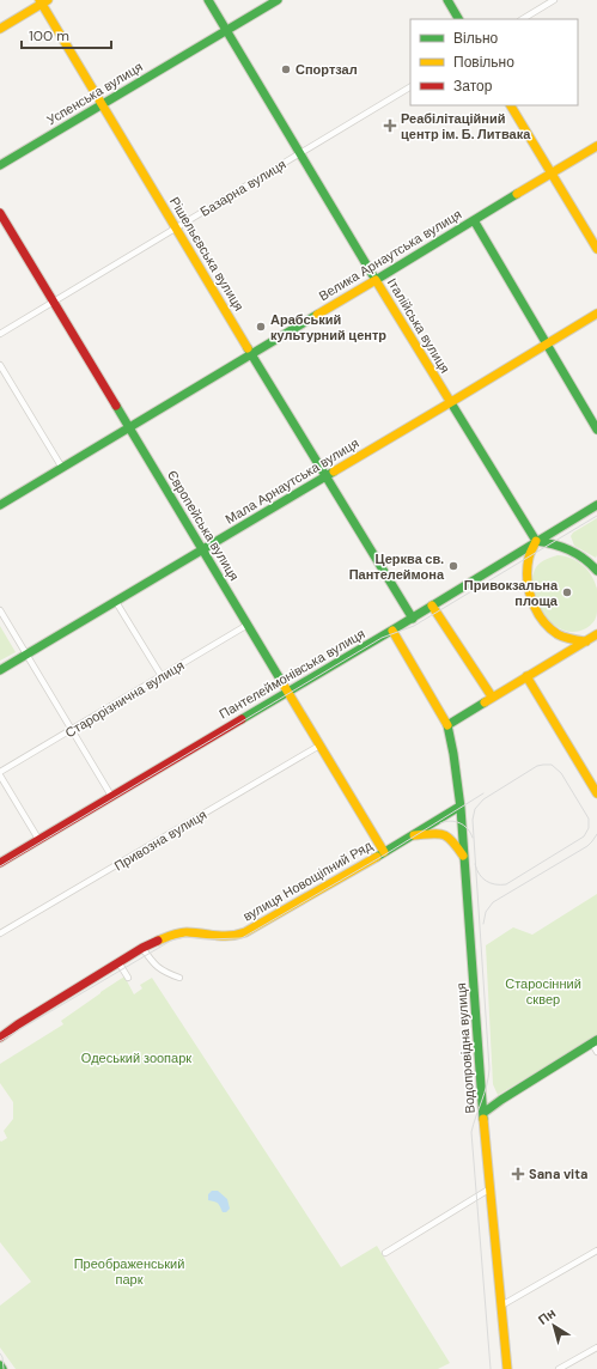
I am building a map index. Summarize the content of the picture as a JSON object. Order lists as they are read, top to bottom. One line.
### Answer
{"streets":{"main road":["Успенська вулиця","Рішельєвська вулиця","Велика Арнаутська вулиця","Італійська вулиця","Мала Арнаутська вулиця","Європейська вулиця","Пантелеймонівська вулиця","вулиця Новощіпний Ряд","Водопровідна вулиця"],"street":["Базарна вулиця","Старорізнична вулиця","Привозна вулиця"]},"crossings":[["Успенська вулиця","Рішельєвська вулиця"],["Успенська вулиця","Італійська вулиця"],["Базарна вулиця","Рішельєвська вулиця"],["Базарна вулиця","Італійська вулиця"],["Базарна вулиця","Європейська вулиця"],["Рішельєвська вулиця","Велика Арнаутська вулиця"],["Рішельєвська вулиця","Мала Арнаутська вулиця"],["Рішельєвська вулиця","Пантелеймонівська вулиця"],["Велика Арнаутська вулиця","Італійська вулиця"],["Велика Арнаутська вулиця","Європейська вулиця"],["Італійська вулиця","Мала Арнаутська вулиця"],["Італійська вулиця","Пантелеймонівська вулиця"],["Мала Арнаутська вулиця","Європейська вулиця"],["Європейська вулиця","Пантелеймонівська вулиця"],["Європейська вулиця","Старорізнична вулиця"],["Європейська вулиця","Привозна вулиця"],["Європейська вулиця","вулиця Новощіпний Ряд"],["вулиця Новощіпний Ряд","Водопровідна вулиця"]],"parks":["Старосінний сквер","Одеський зоопарк","Преображенський парк"],"places":{"other":["Спортзал","Арабський культурний центр","Церква св. Пантелеймона","Привокзальна площа"],"health":["Реабілітаційний центр ім. Б. Литвака","Sana vita"]},"legend":["Вільно","Повільно","Затор"],"scale_bar":"100 m","north":"top left"}
